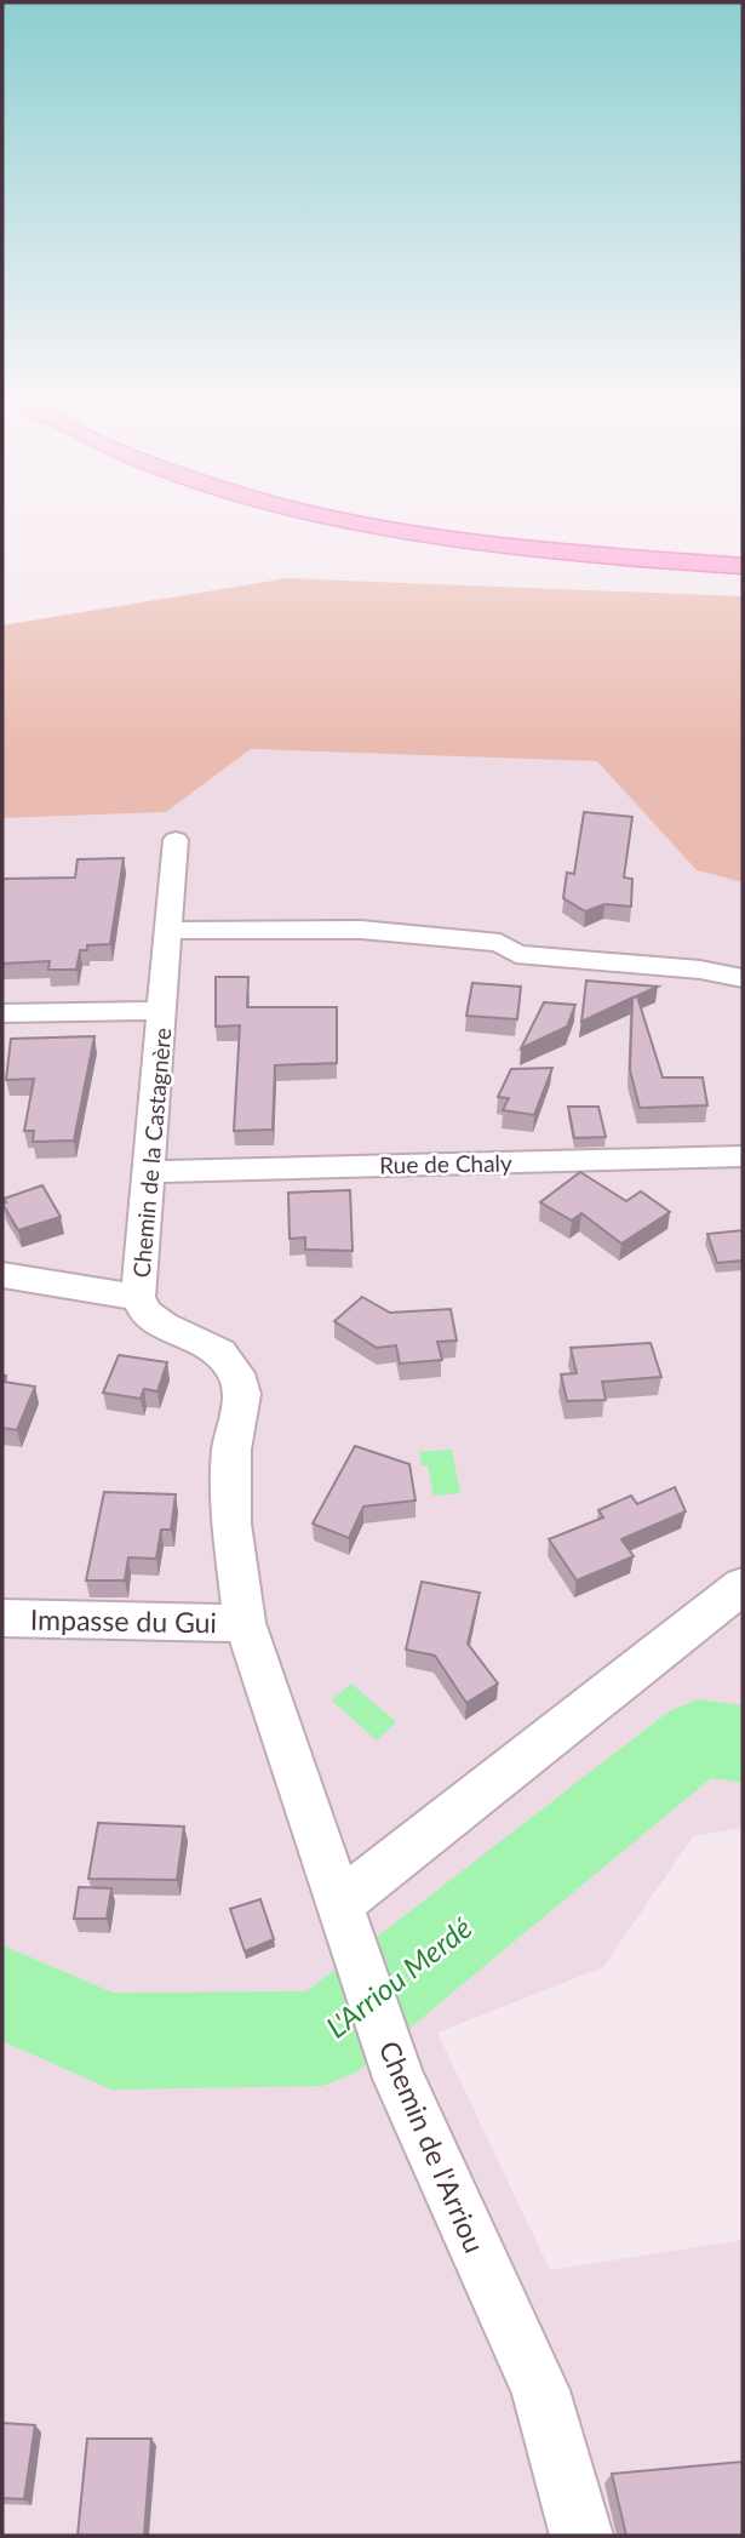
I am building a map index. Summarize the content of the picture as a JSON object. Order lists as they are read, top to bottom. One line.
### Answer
{"streets":{"street":["Chemin de la Castagnère","Rue de Chaly","Impasse du Gui","Chemin de l'Arriou"]},"crossings":[["Chemin de la Castagnère","Rue de Chaly"],["Chemin de la Castagnère","Impasse du Gui"],["Chemin de la Castagnère","Chemin de l'Arriou"]],"water":["L'Arriou Merdé"]}
